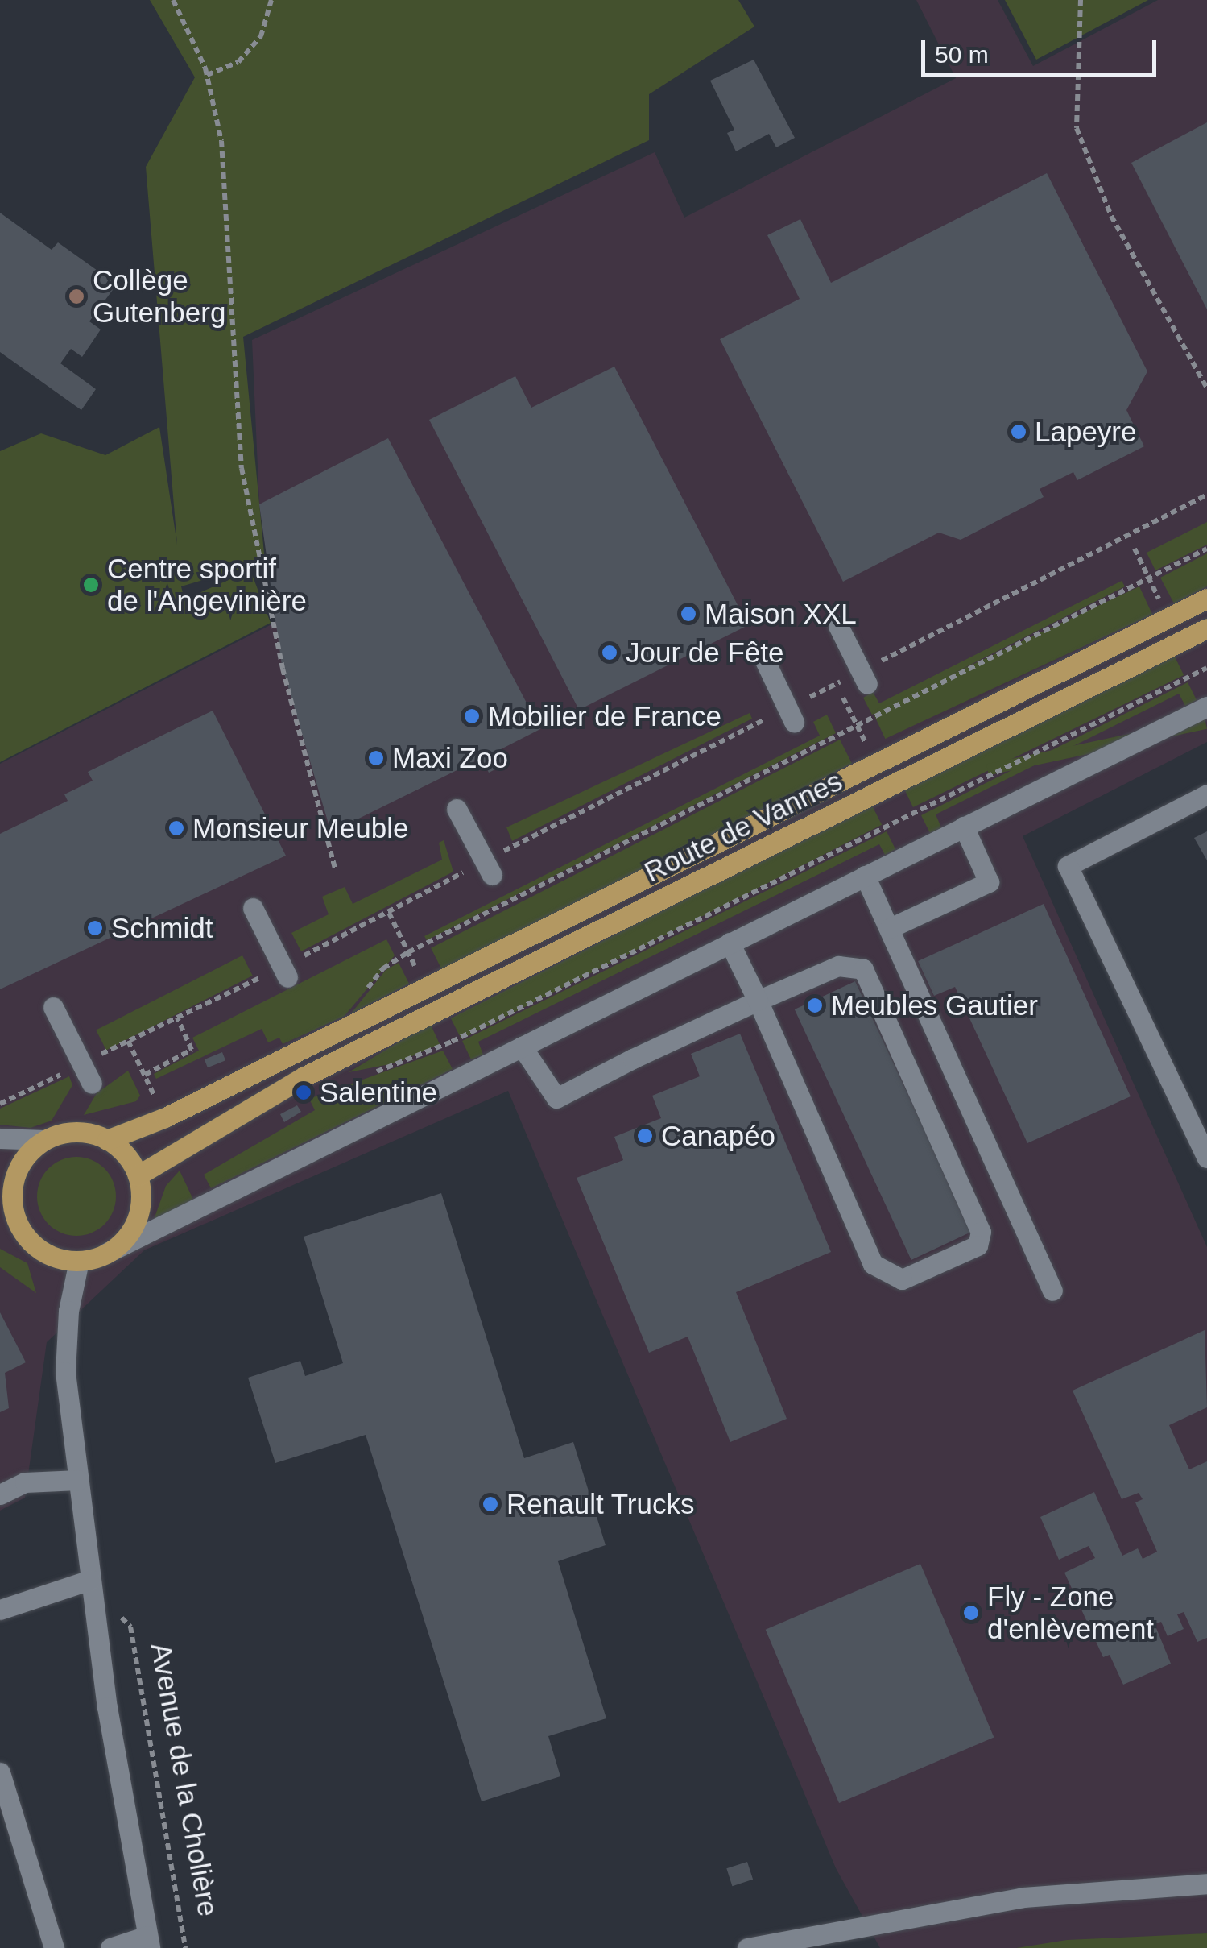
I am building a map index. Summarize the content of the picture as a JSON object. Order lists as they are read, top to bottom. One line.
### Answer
{"streets":{"main road":["Route de Vannes"],"path":["Avenue de la Cholière"]},"places":["Collège Gutenberg","Lapeyre","Centre sportif de l'Angevinière","Maison XXL","Jour de Fête","Mobilier de France","Maxi Zoo","Monsieur Meuble","Schmidt","Meubles Gautier","Salentine","Canapéo","Renault Trucks","Fly - Zone d'enlèvement"],"scale_bar":"50 m"}
